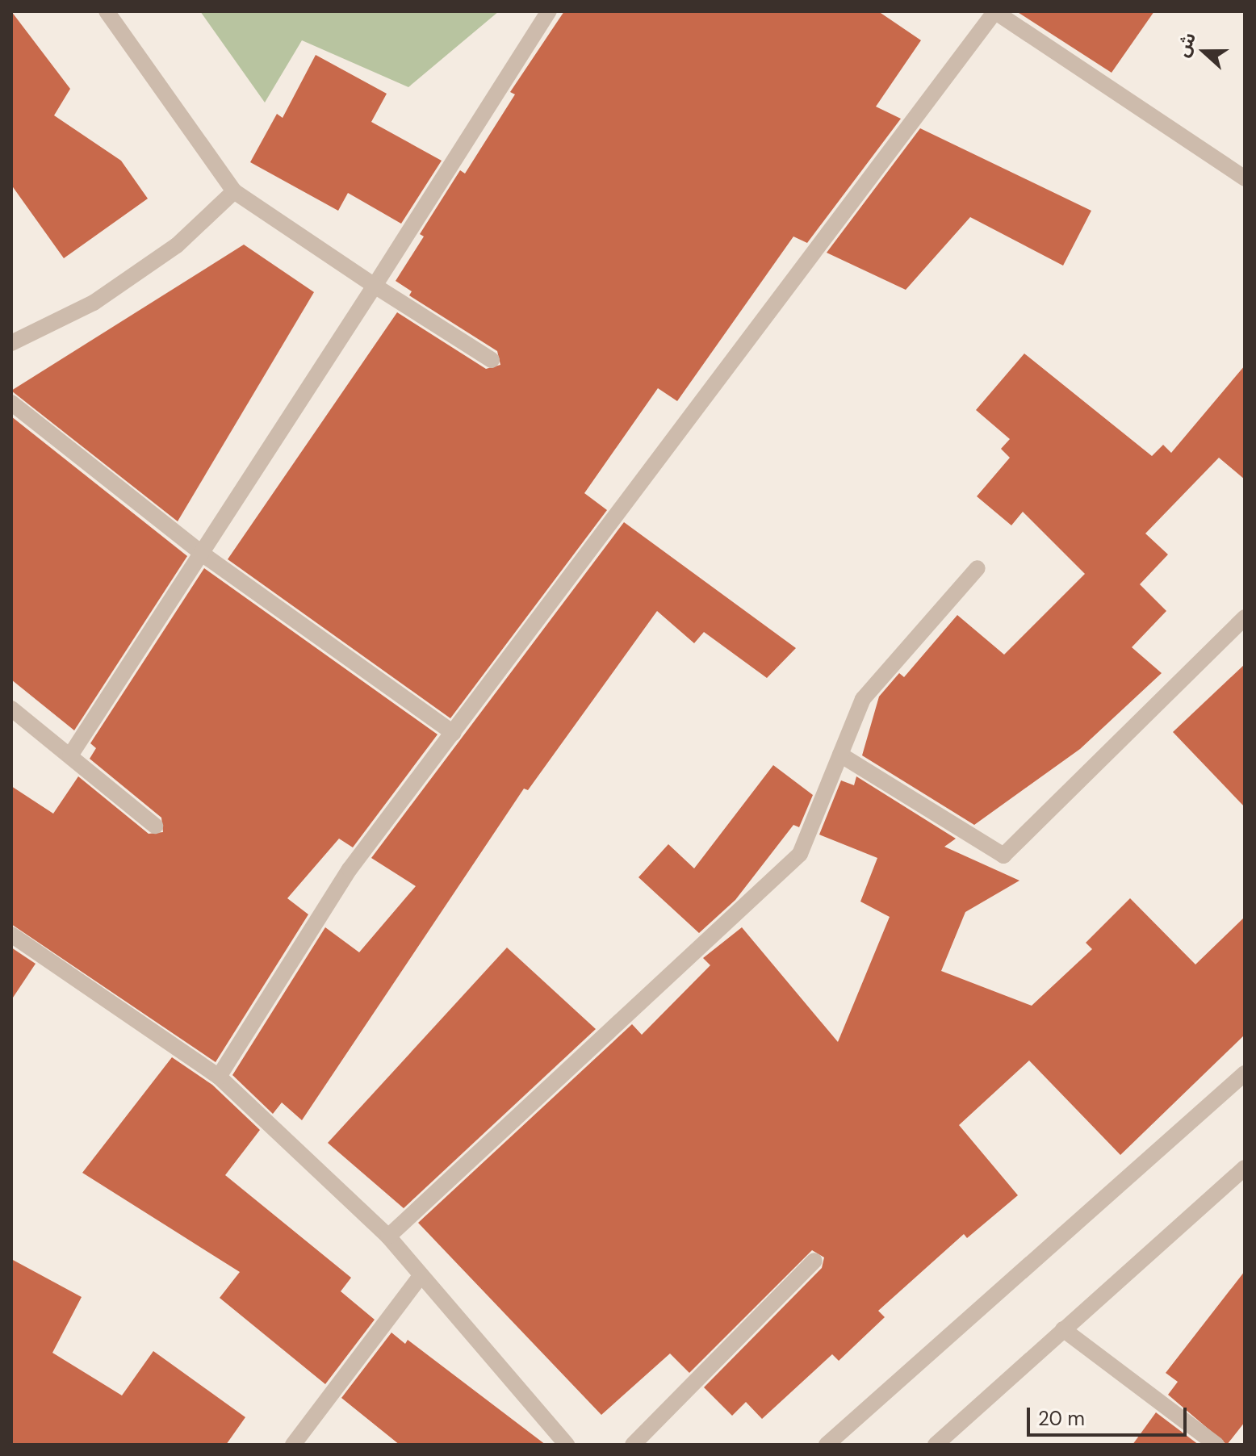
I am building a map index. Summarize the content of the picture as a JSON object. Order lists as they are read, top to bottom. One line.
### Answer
{"scale_bar":"20 m","north":"left"}
